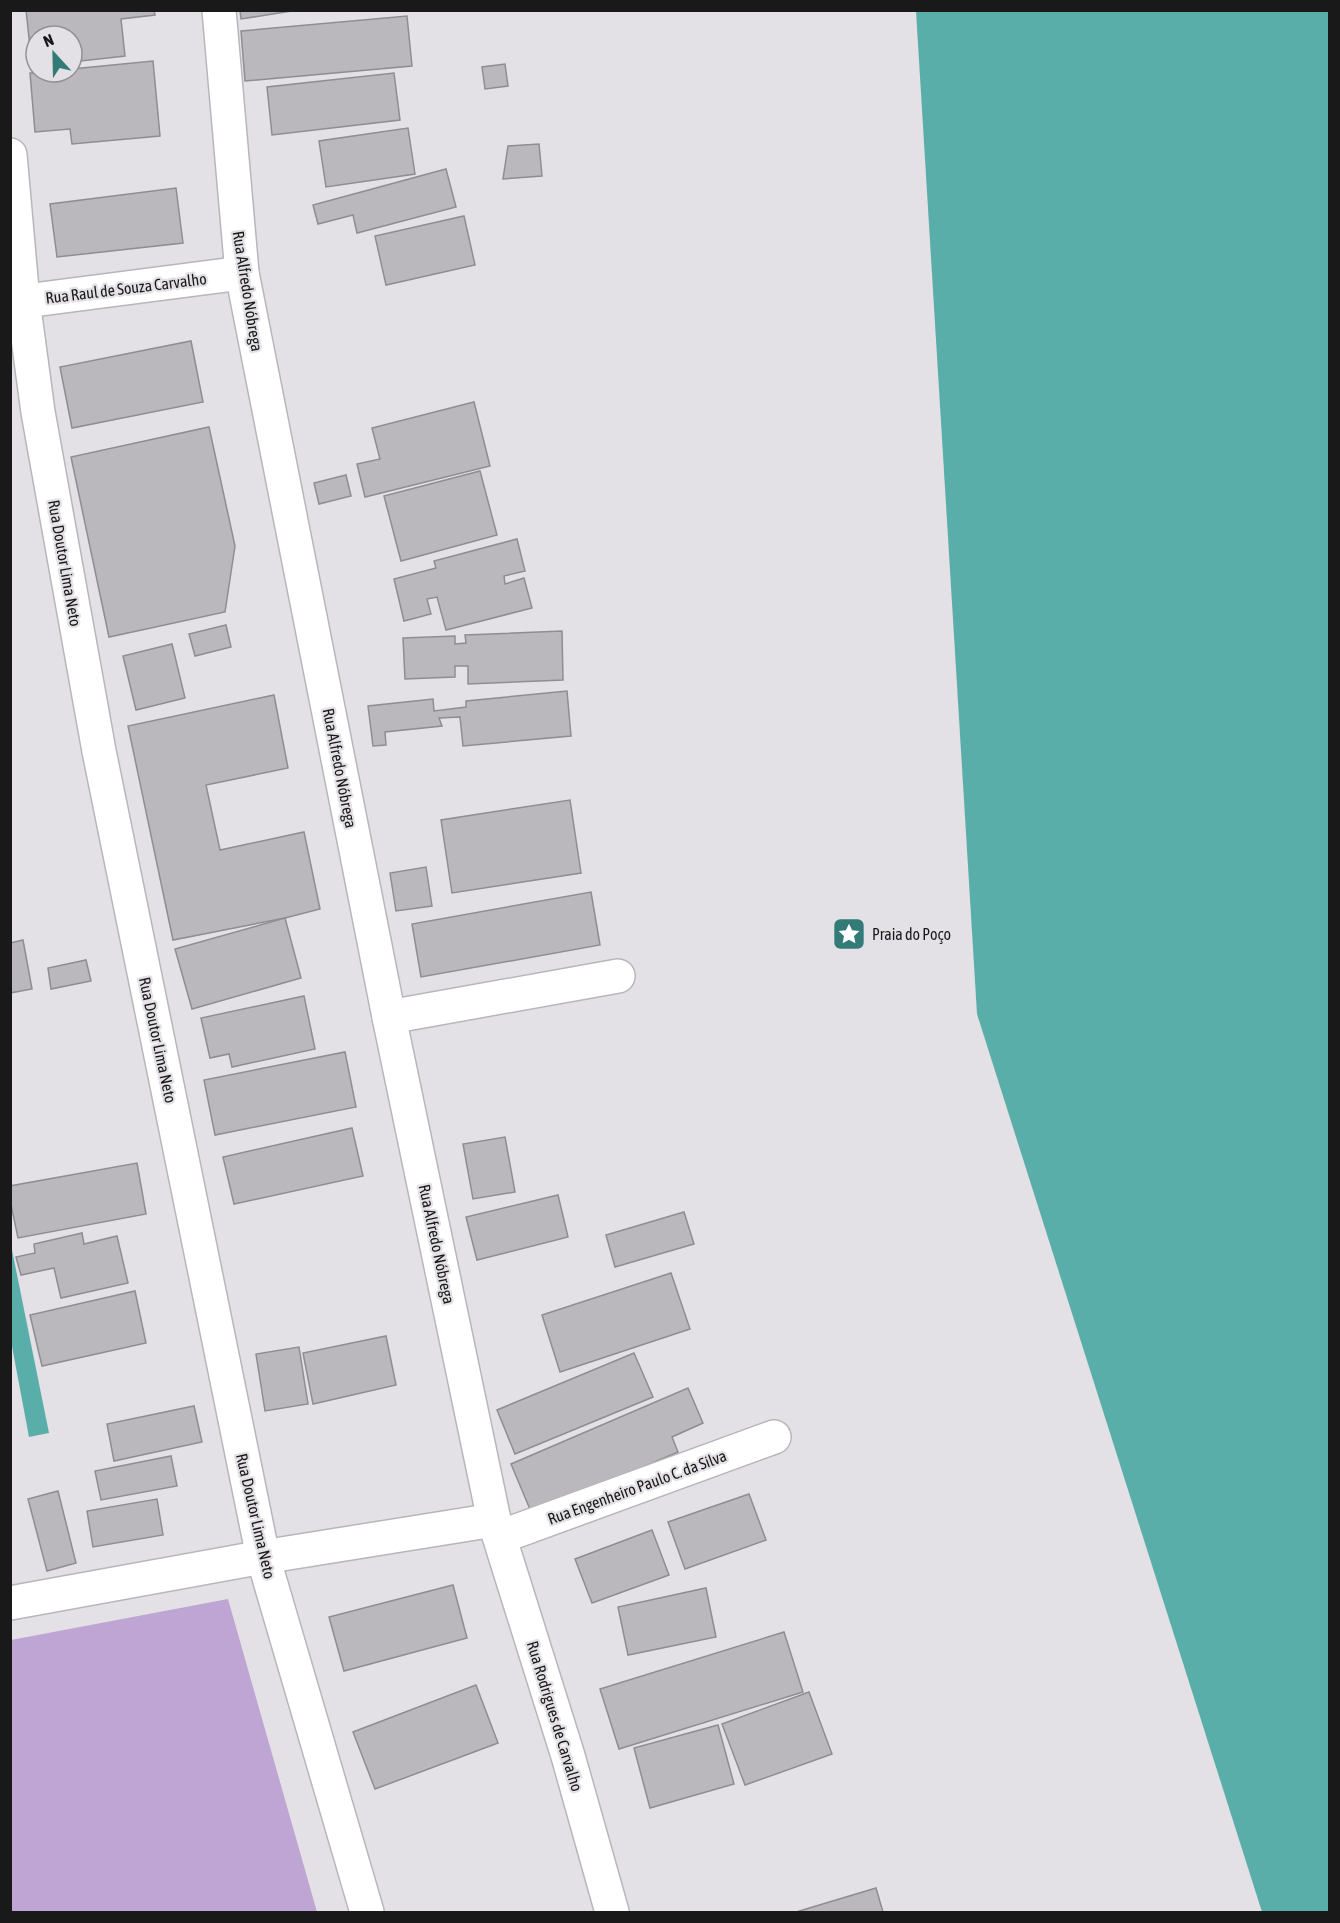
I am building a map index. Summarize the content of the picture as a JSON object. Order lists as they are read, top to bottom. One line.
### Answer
{"streets":{"street":["Rua Raul de Souza Carvalho","Rua Alfredo Nóbrega","Rua Doutor Lima Neto","Rua Engenheiro Paulo C. da Silva","Rua Rodrigues de Carvalho"]},"crossings":[["Rua Raul de Souza Carvalho","Rua Alfredo Nóbrega"],["Rua Raul de Souza Carvalho","Rua Doutor Lima Neto"],["Rua Alfredo Nóbrega","Rua Engenheiro Paulo C. da Silva"],["Rua Alfredo Nóbrega","Rua Rodrigues de Carvalho"],["Rua Doutor Lima Neto","Rua Engenheiro Paulo C. da Silva"],["Rua Engenheiro Paulo C. da Silva","Rua Rodrigues de Carvalho"]],"places":{"place":["Praia do Poço"]},"north":"top"}
